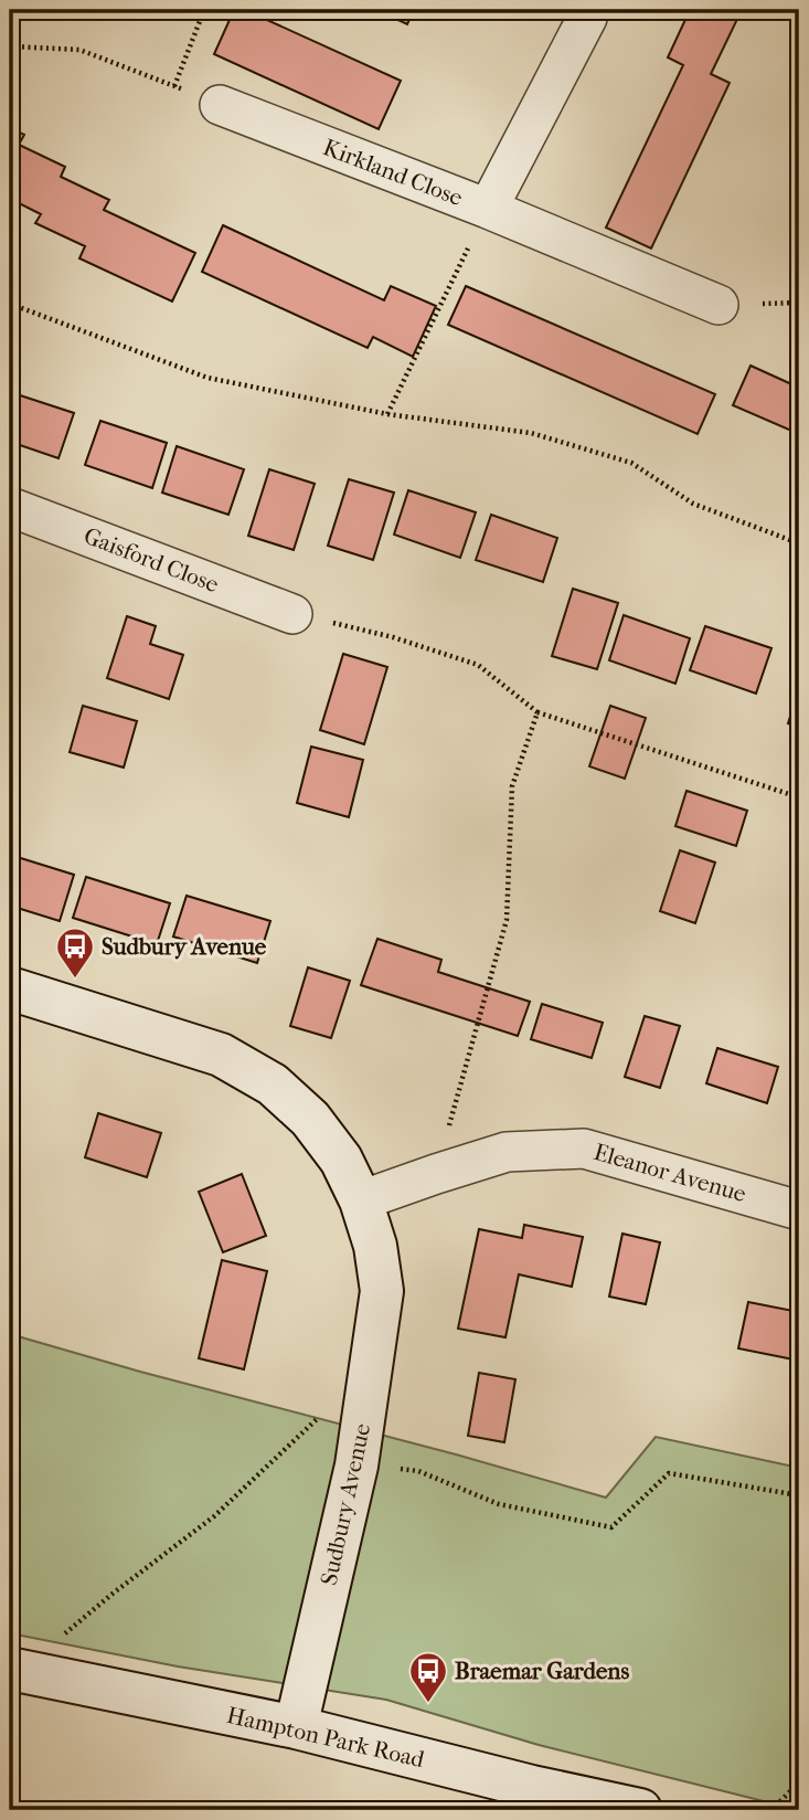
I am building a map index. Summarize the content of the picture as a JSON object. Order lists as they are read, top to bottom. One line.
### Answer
{"streets":{"street":["Kirkland Close","Gaisford Close","Eleanor Avenue","Sudbury Avenue","Hampton Park Road"]},"crossings":[["Eleanor Avenue","Sudbury Avenue"],["Sudbury Avenue","Hampton Park Road"]],"places":{"bus stop":["Sudbury Avenue","Braemar Gardens"]}}
